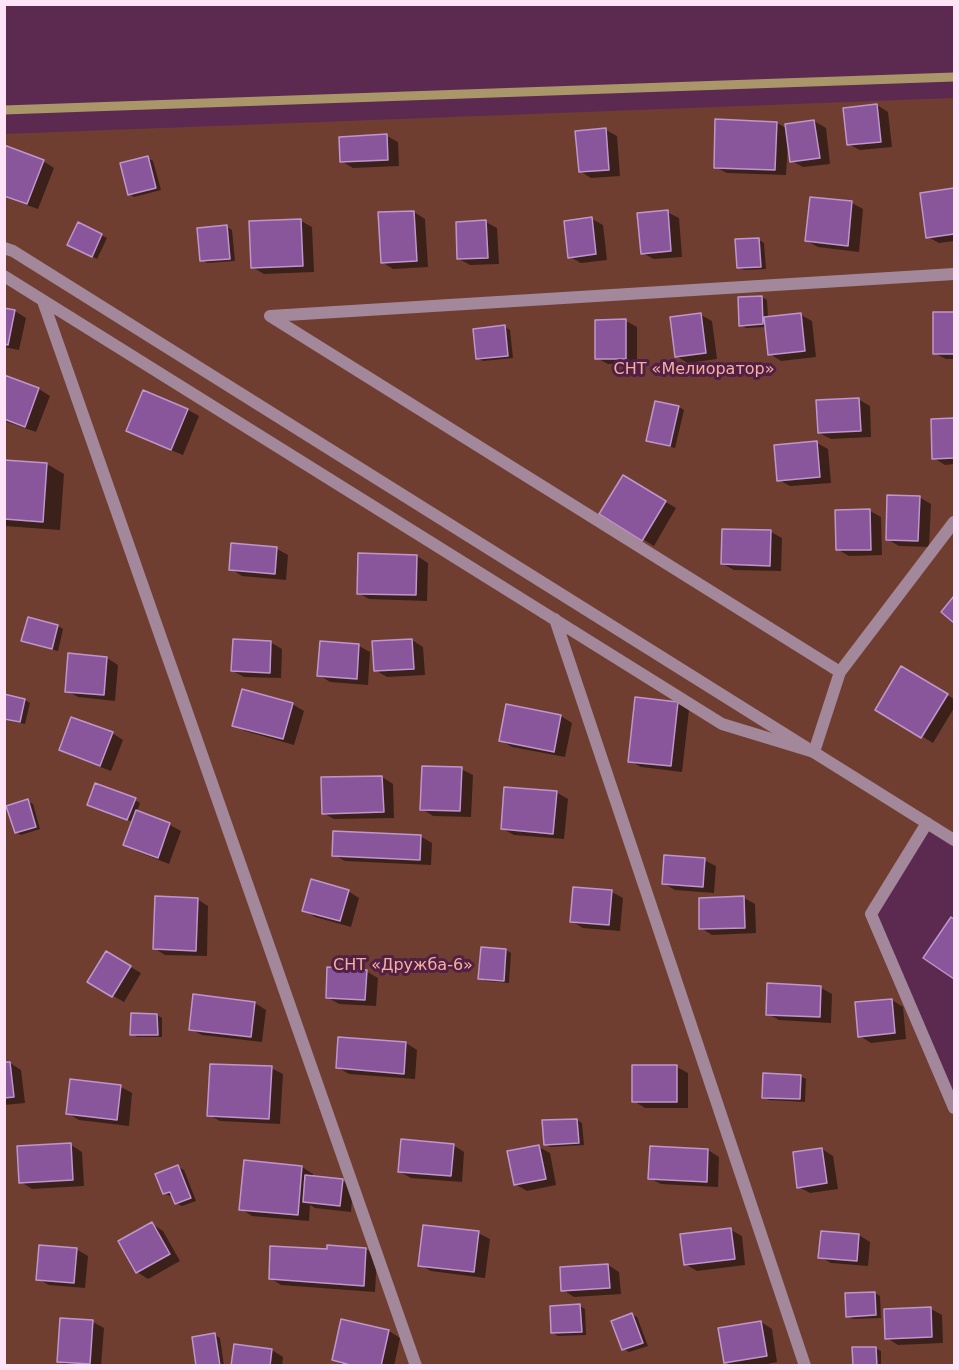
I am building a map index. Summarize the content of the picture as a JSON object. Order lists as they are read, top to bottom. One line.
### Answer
{"parks":["СНТ «Мелиоратор»","СНТ «Дружба-6»"]}
